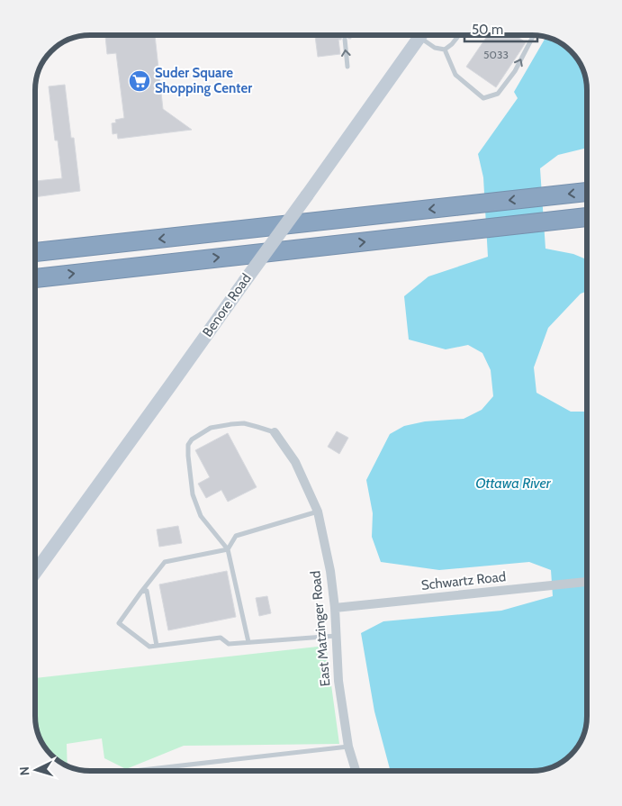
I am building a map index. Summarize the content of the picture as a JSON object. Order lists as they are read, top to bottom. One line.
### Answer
{"streets":{"main road":["Benore Road"],"street":["Schwartz Road","East Matzinger Road"]},"crossings":[["Schwartz Road","East Matzinger Road"]],"water":["Ottawa River"],"places":{"supermarket":["Suder Square Shopping Center"]},"house_numbers":["5033"],"scale_bar":"50 m","north":"left"}
